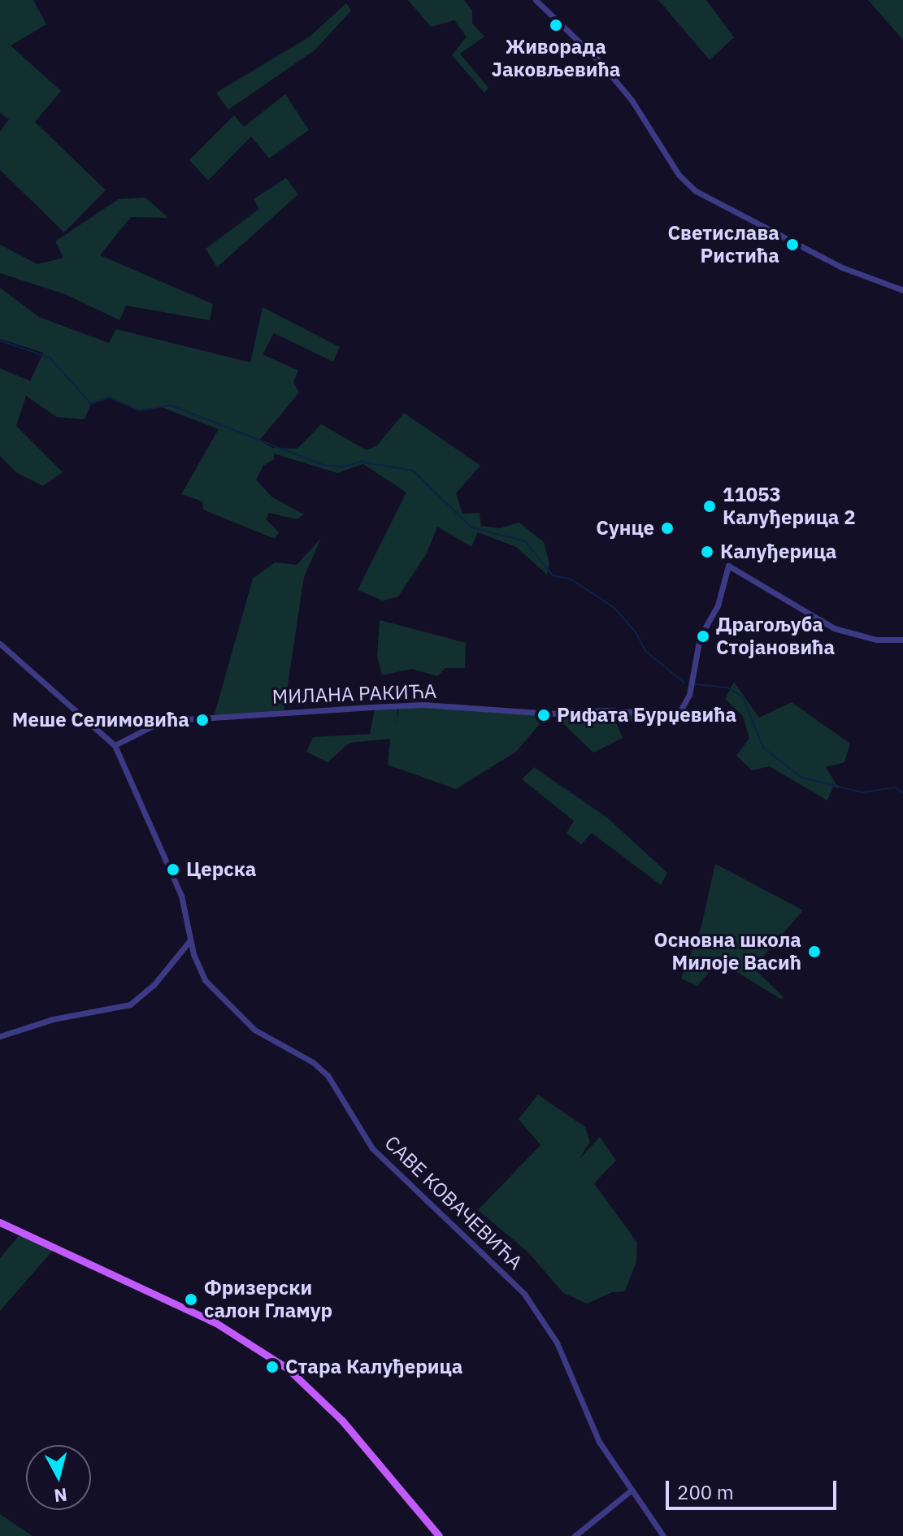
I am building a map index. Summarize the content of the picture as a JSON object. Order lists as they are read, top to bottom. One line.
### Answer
{"streets":{"street":["МИЛАНА РАКИЋА","САВЕ КОВАЧЕВИЋА"]},"crossings":[["МИЛАНА РАКИЋА","САВЕ КОВАЧЕВИЋА"]],"places":["Живорада Јаковљевића","Светислава Ристића","11053 Калуђерица 2","Сунце","Калуђерица","Драгољуба Стојановића","Рифата Бурџевића","Меше Селимовића","Церска","Основна школа Милоје Васић","Фризерски салон Гламур","Стара Калуђерица"],"scale_bar":"200 m","north":"bottom"}
